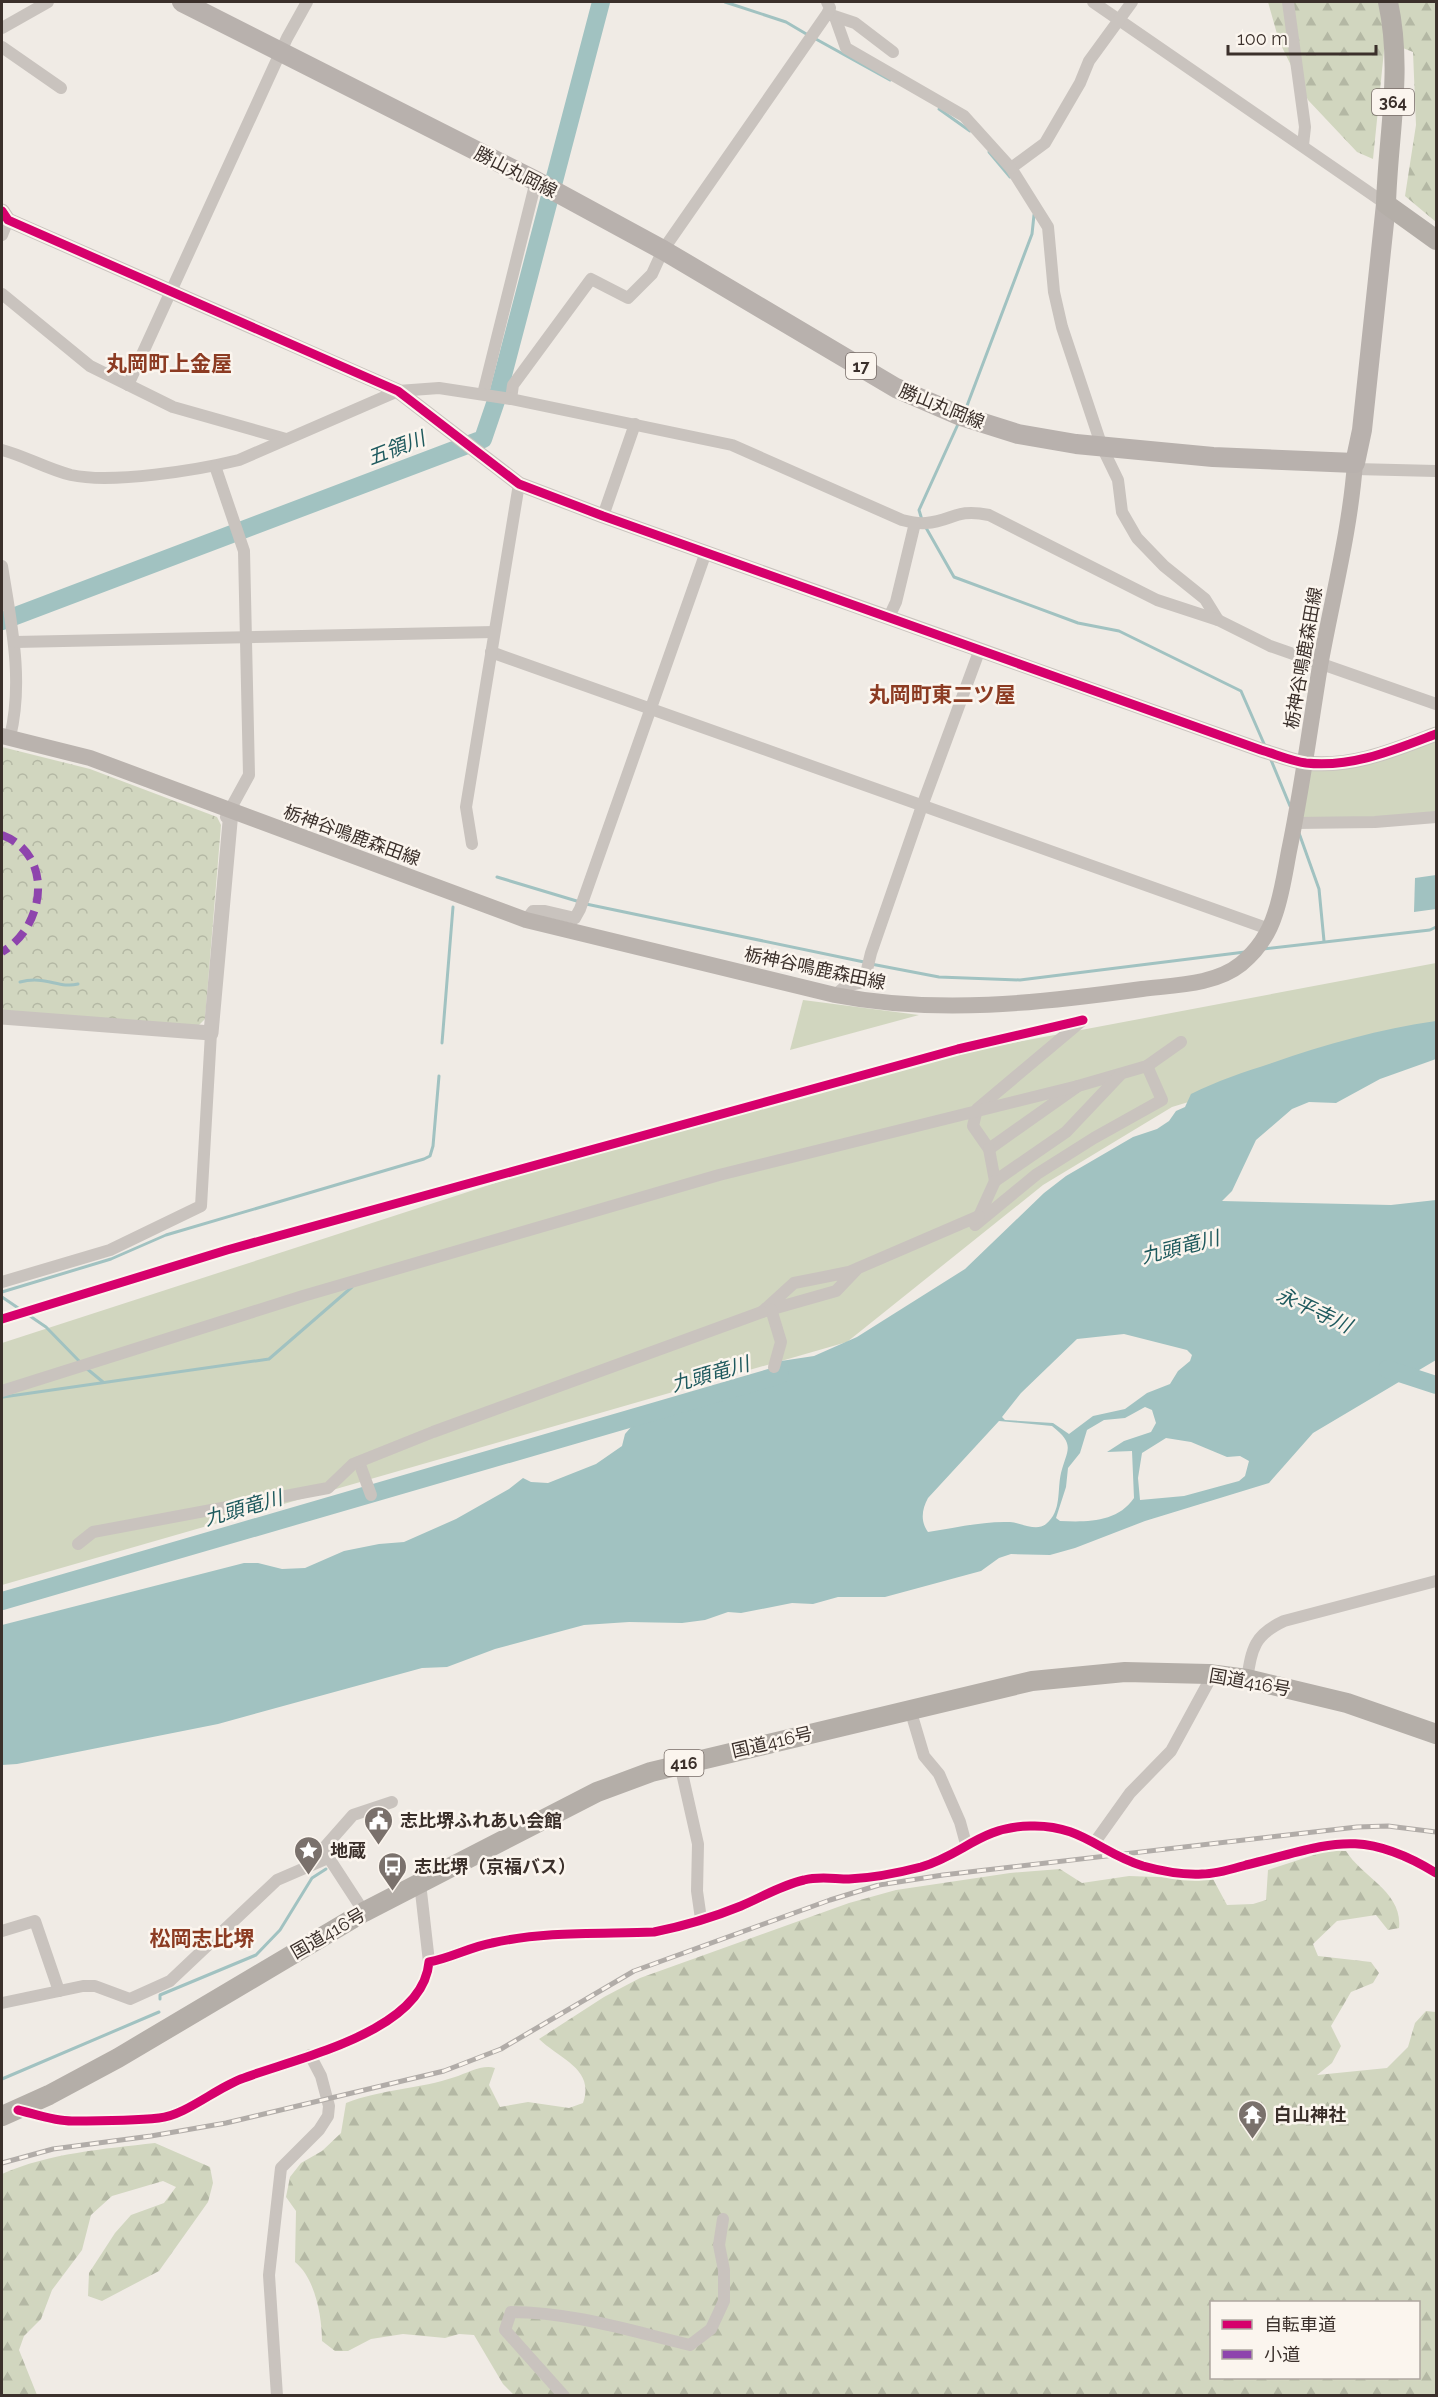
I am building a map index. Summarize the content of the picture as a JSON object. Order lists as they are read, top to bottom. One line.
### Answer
{"streets":{"highway":["364","国道416号","416"],"main road":["勝山丸岡線","17","栃神谷鳴鹿森田線"]},"crossings":[["勝山丸岡線","栃神谷鳴鹿森田線"]],"districts":["丸岡町上金屋","丸岡町東二ツ屋","松岡志比堺"],"water":["五領川","九頭竜川","永平寺川"],"places":{"public building":["志比堺ふれあい会館"],"place":["地蔵"],"bus stop":["志比堺（京福バス）"],"temple":["白山神社"]},"legend":["自転車道","小道"],"scale_bar":"100 m"}
